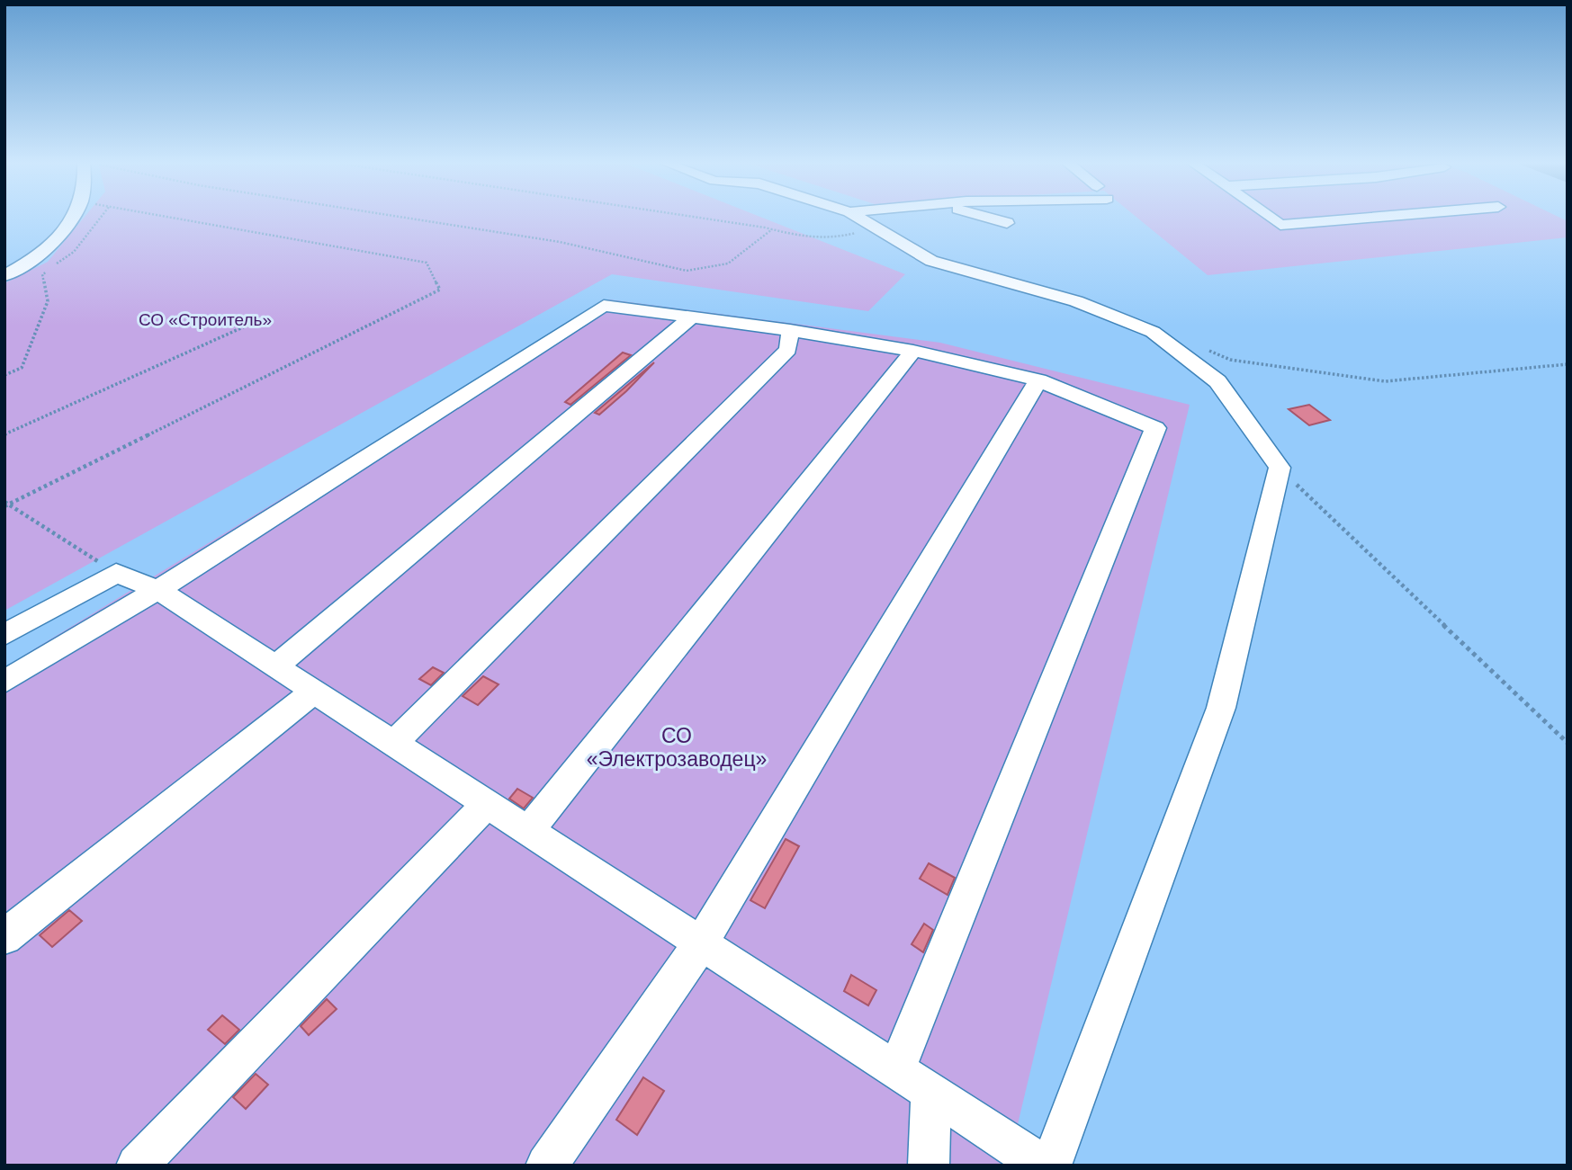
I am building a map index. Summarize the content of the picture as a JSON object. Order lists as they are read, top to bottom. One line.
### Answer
{"parks":["СО «Строитель»","СО «Электрозаводец»"]}
